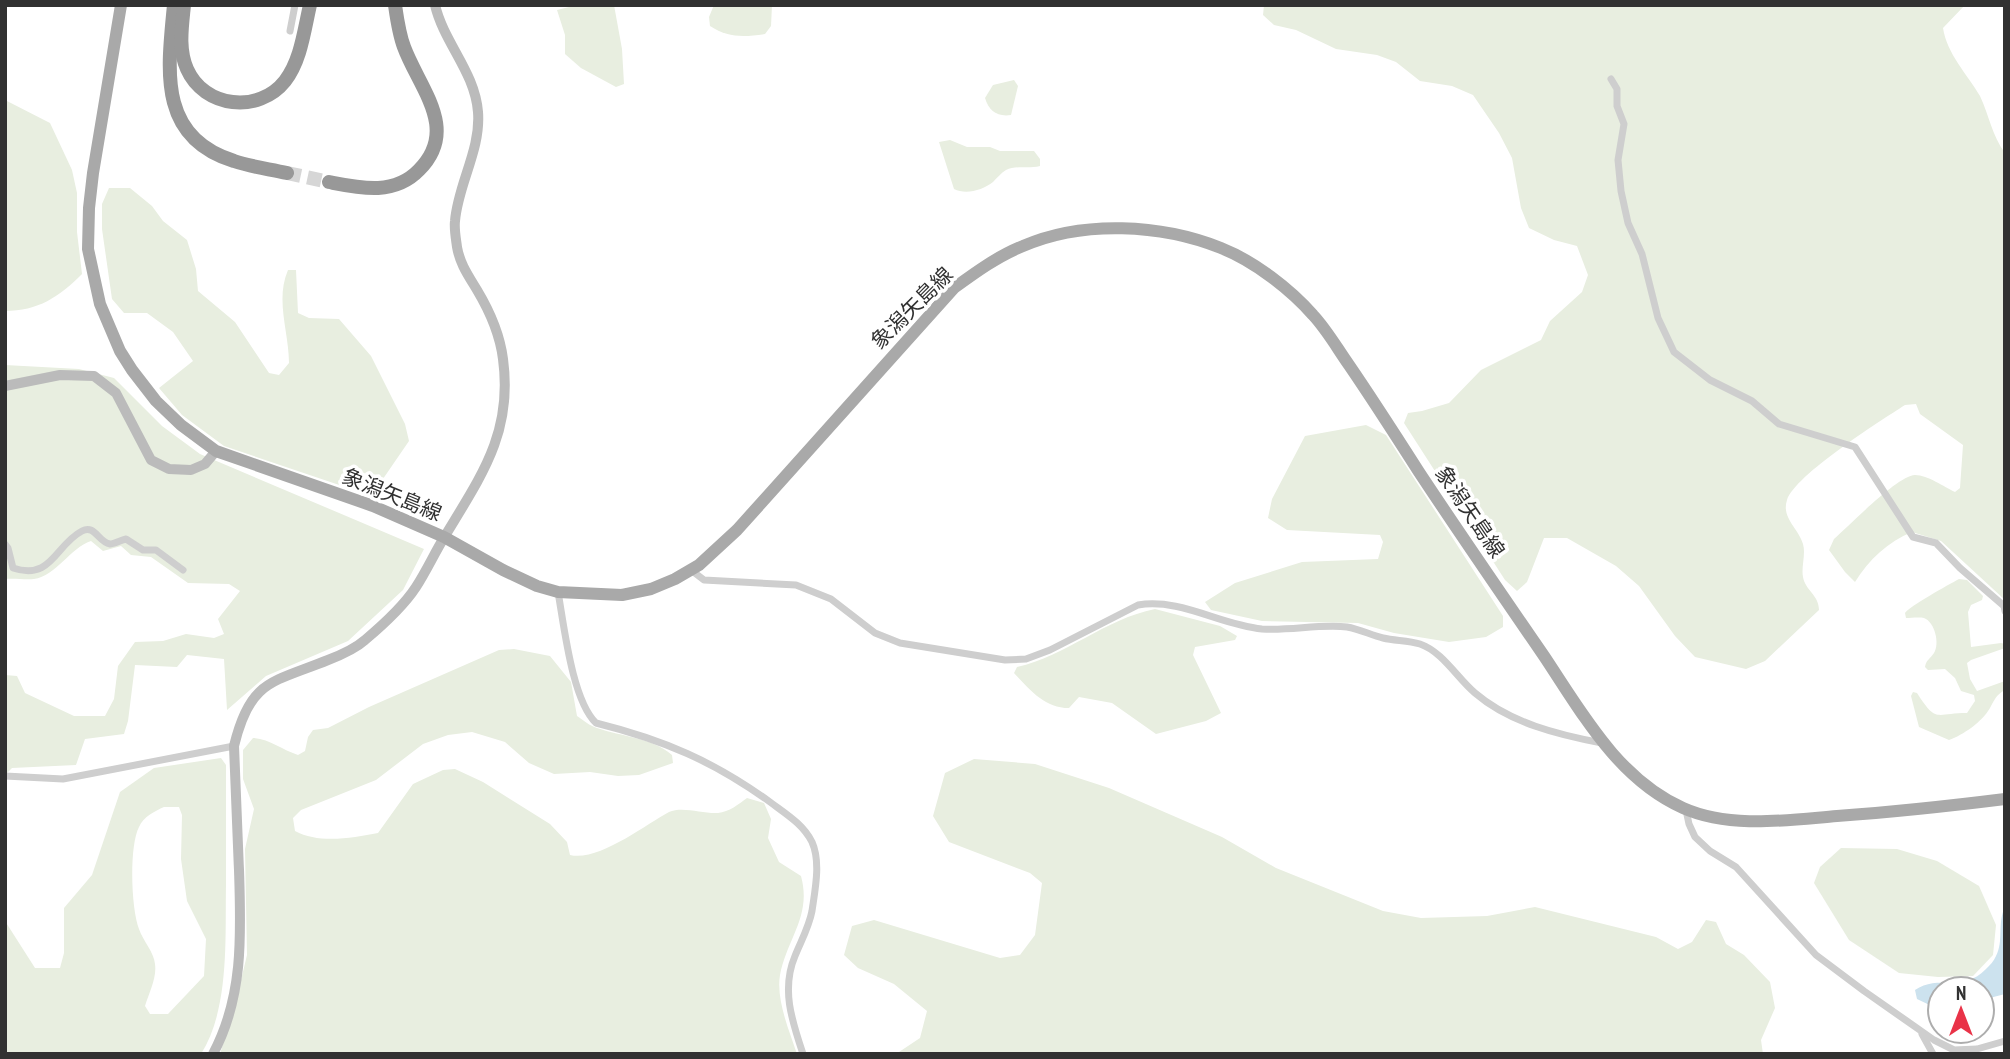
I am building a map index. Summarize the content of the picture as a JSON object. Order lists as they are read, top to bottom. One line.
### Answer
{"streets":{"main road":["象潟矢島線"]},"north":"top"}
